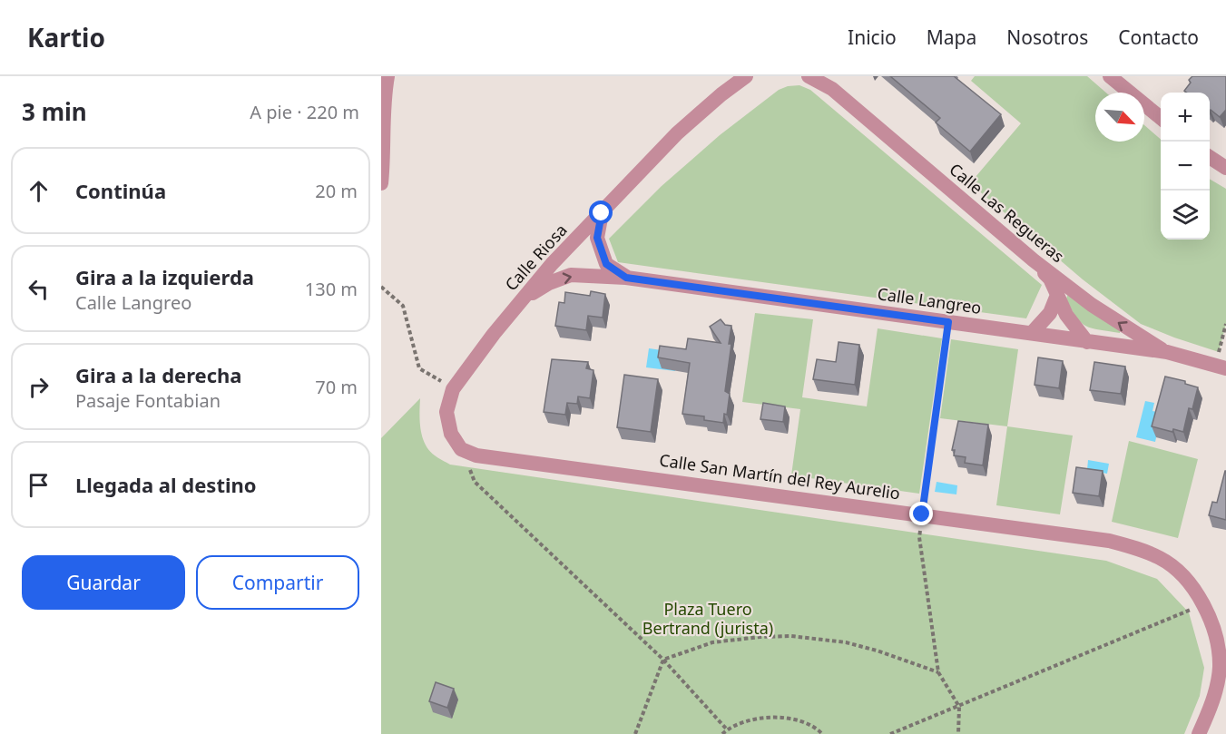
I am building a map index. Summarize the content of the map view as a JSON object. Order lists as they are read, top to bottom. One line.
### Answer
{"streets":{"street":["Calle Las Regueras","Calle Riosa","Calle Langreo","Calle San Martín del Rey Aurelio"]},"crossings":[["Calle Las Regueras","Calle Langreo"],["Calle Riosa","Calle Langreo"],["Calle Riosa","Calle San Martín del Rey Aurelio"]],"parks":["Plaza Tuero Bertrand (jurista)"],"north":"bottom right","page":{"header":"Kartio","nav":["Inicio","Mapa","Nosotros","Contacto"],"heading":["3 min","A pie · 220 m"],"map_buttons":["+","−"],"list":[["Continúa","20 m"],["Gira a la izquierda","Calle Langreo","130 m"],["Gira a la derecha","Pasaje Fontabian","70 m"],"Llegada al destino"],"buttons":["Guardar","Compartir"]}}
